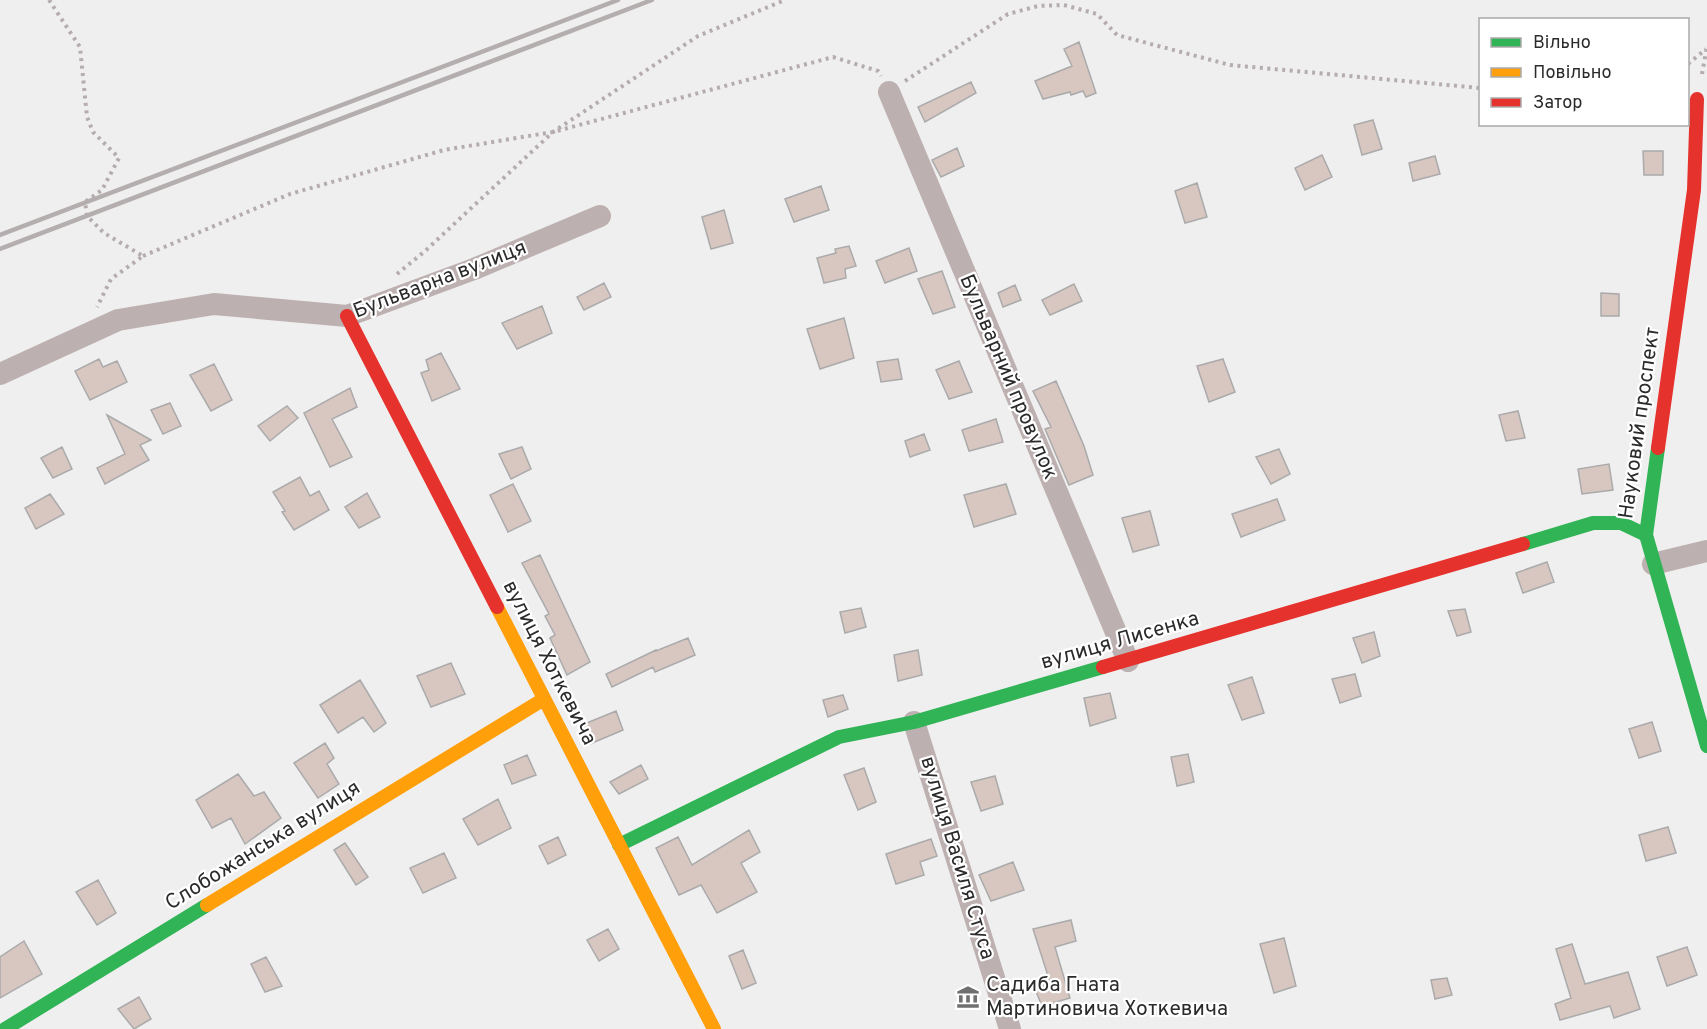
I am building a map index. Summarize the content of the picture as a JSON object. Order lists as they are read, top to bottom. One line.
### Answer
{"streets":{"street":["Бульварна вулиця","Бульварний провулок","Науковий проспект","вулиця Лисенка","вулиця Хоткевича","Слобожанська вулиця","вулиця Василя Стуса"]},"crossings":[["Бульварна вулиця","вулиця Хоткевича"],["Бульварний провулок","вулиця Лисенка"],["Науковий проспект","вулиця Лисенка"],["вулиця Лисенка","вулиця Хоткевича"],["вулиця Лисенка","вулиця Василя Стуса"],["вулиця Хоткевича","Слобожанська вулиця"]],"places":{"museum":["Садиба Гната Мартиновича Хоткевича"]},"legend":["Вільно","Повільно","Затор"]}
